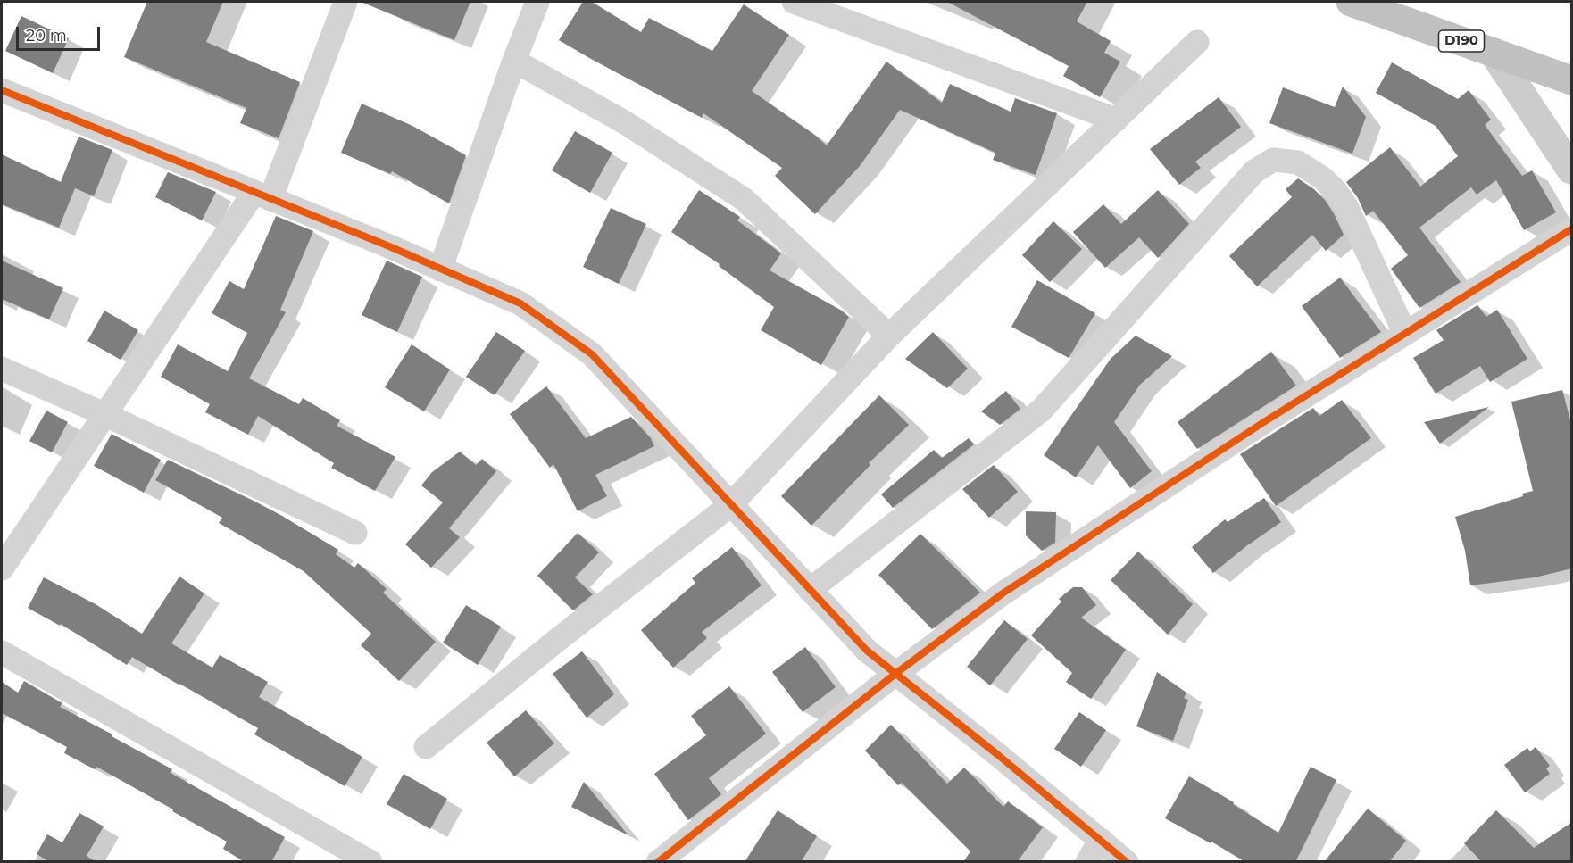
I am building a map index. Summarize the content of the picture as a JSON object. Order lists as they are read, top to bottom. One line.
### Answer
{"streets":{"highway":["D190"]},"scale_bar":"20 m"}
